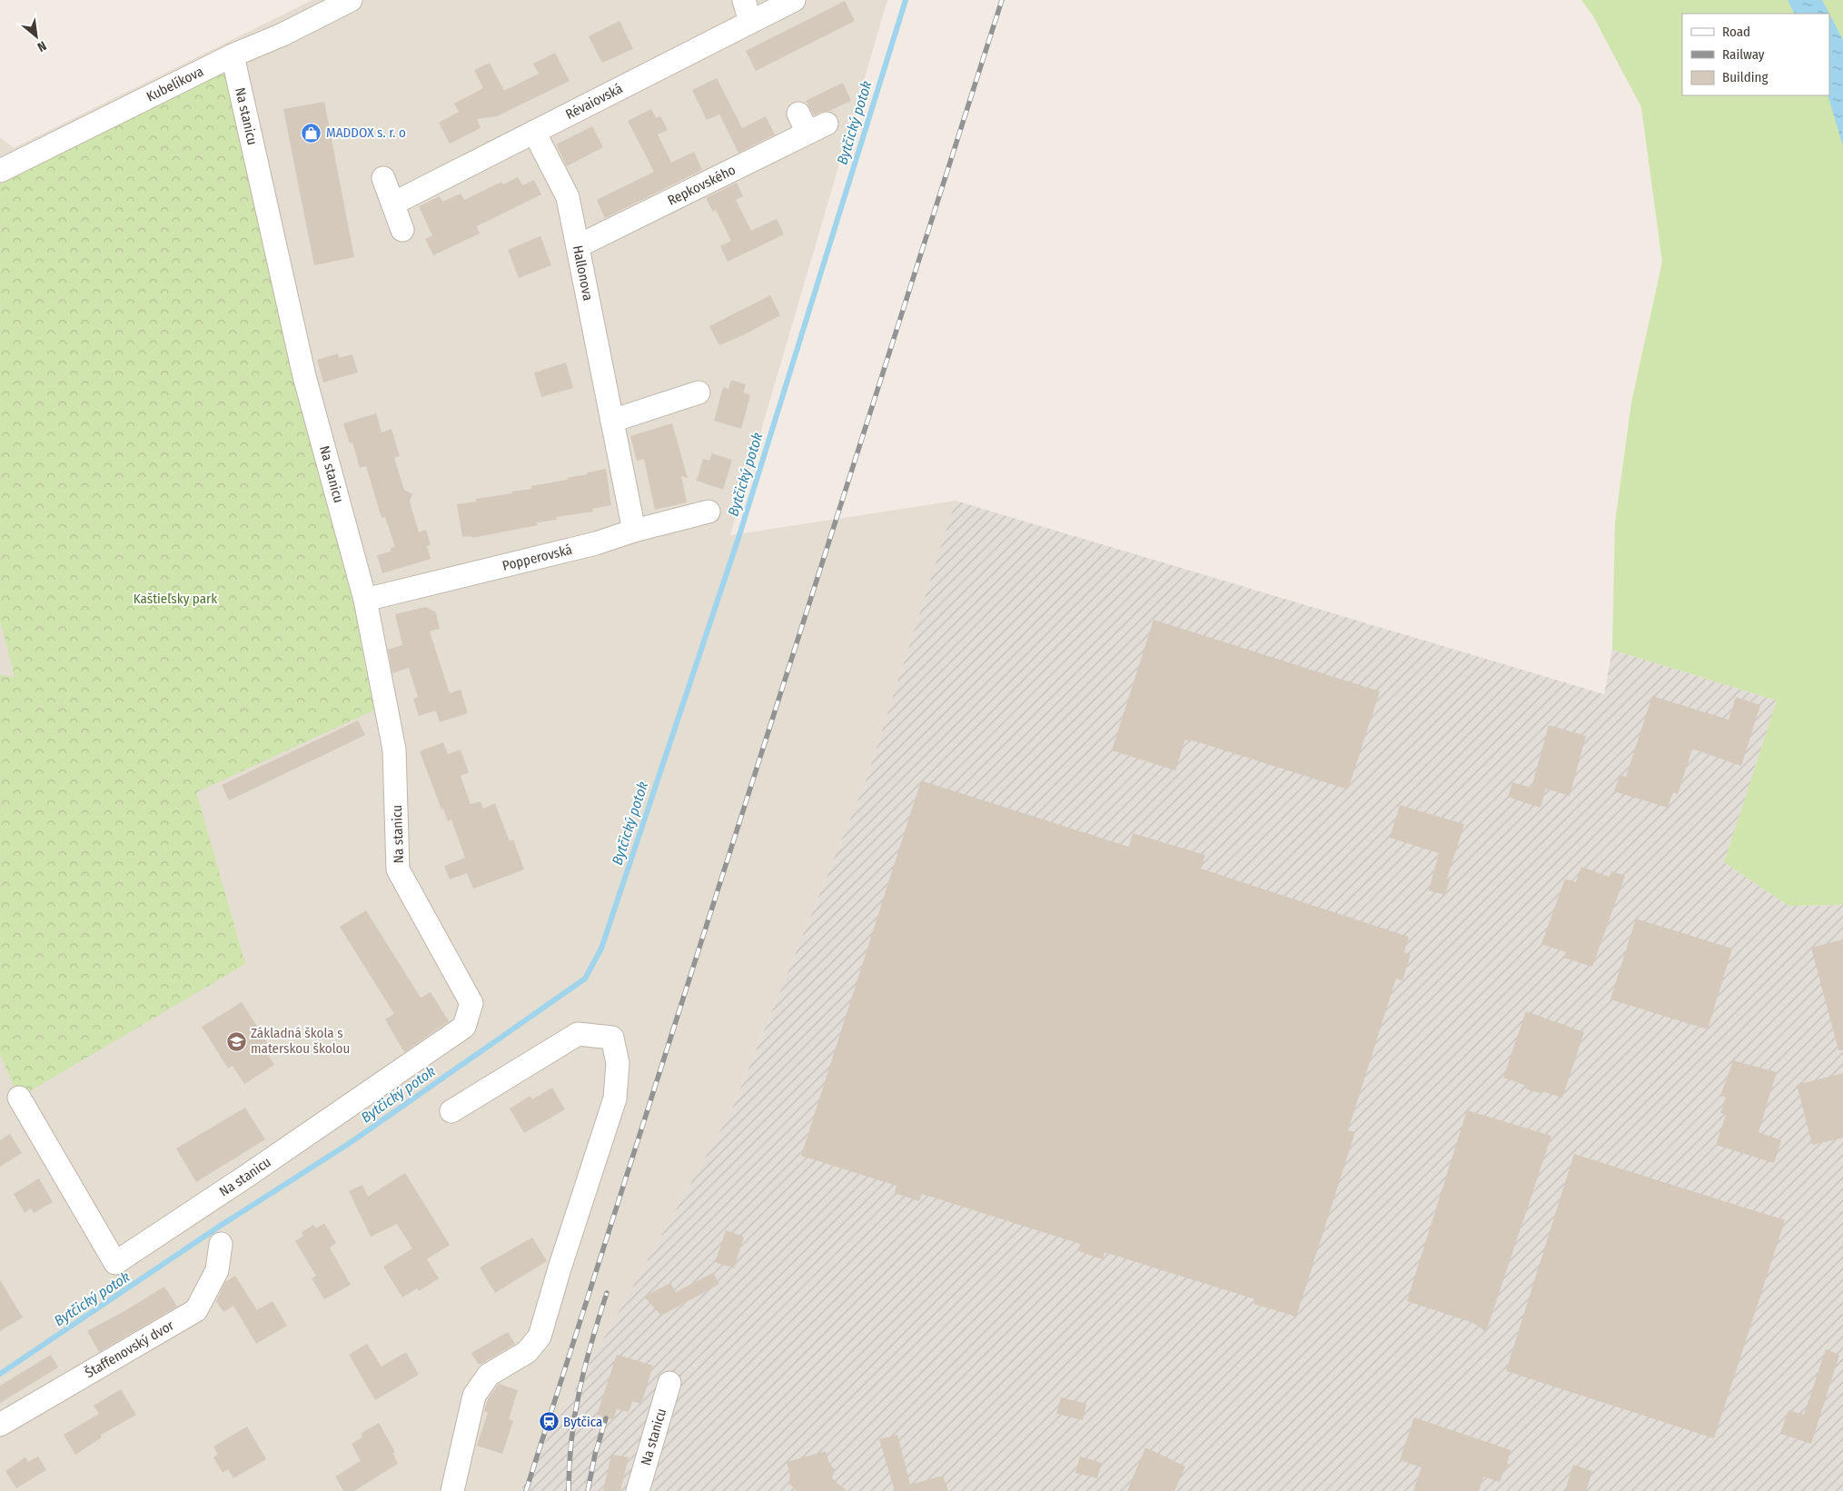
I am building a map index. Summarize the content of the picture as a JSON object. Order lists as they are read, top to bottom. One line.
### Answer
{"streets":{"street":["Kubelíkova","Révaiovská","Na stanicu","Repkovského","Hallonova","Popperovská","Štaffenovský dvor"]},"crossings":[["Kubelíkova","Na stanicu"],["Révaiovská","Hallonova"],["Na stanicu","Popperovská"],["Repkovského","Hallonova"],["Hallonova","Popperovská"]],"water":["Bytčický potok"],"parks":["Kaštieľsky park"],"places":{"shop":["MADDOX s. r. o"],"school or university":["Základná škola s materskou školou"],"station":["Bytčica"]},"legend":["Road","Railway","Building"],"north":"bottom right"}
